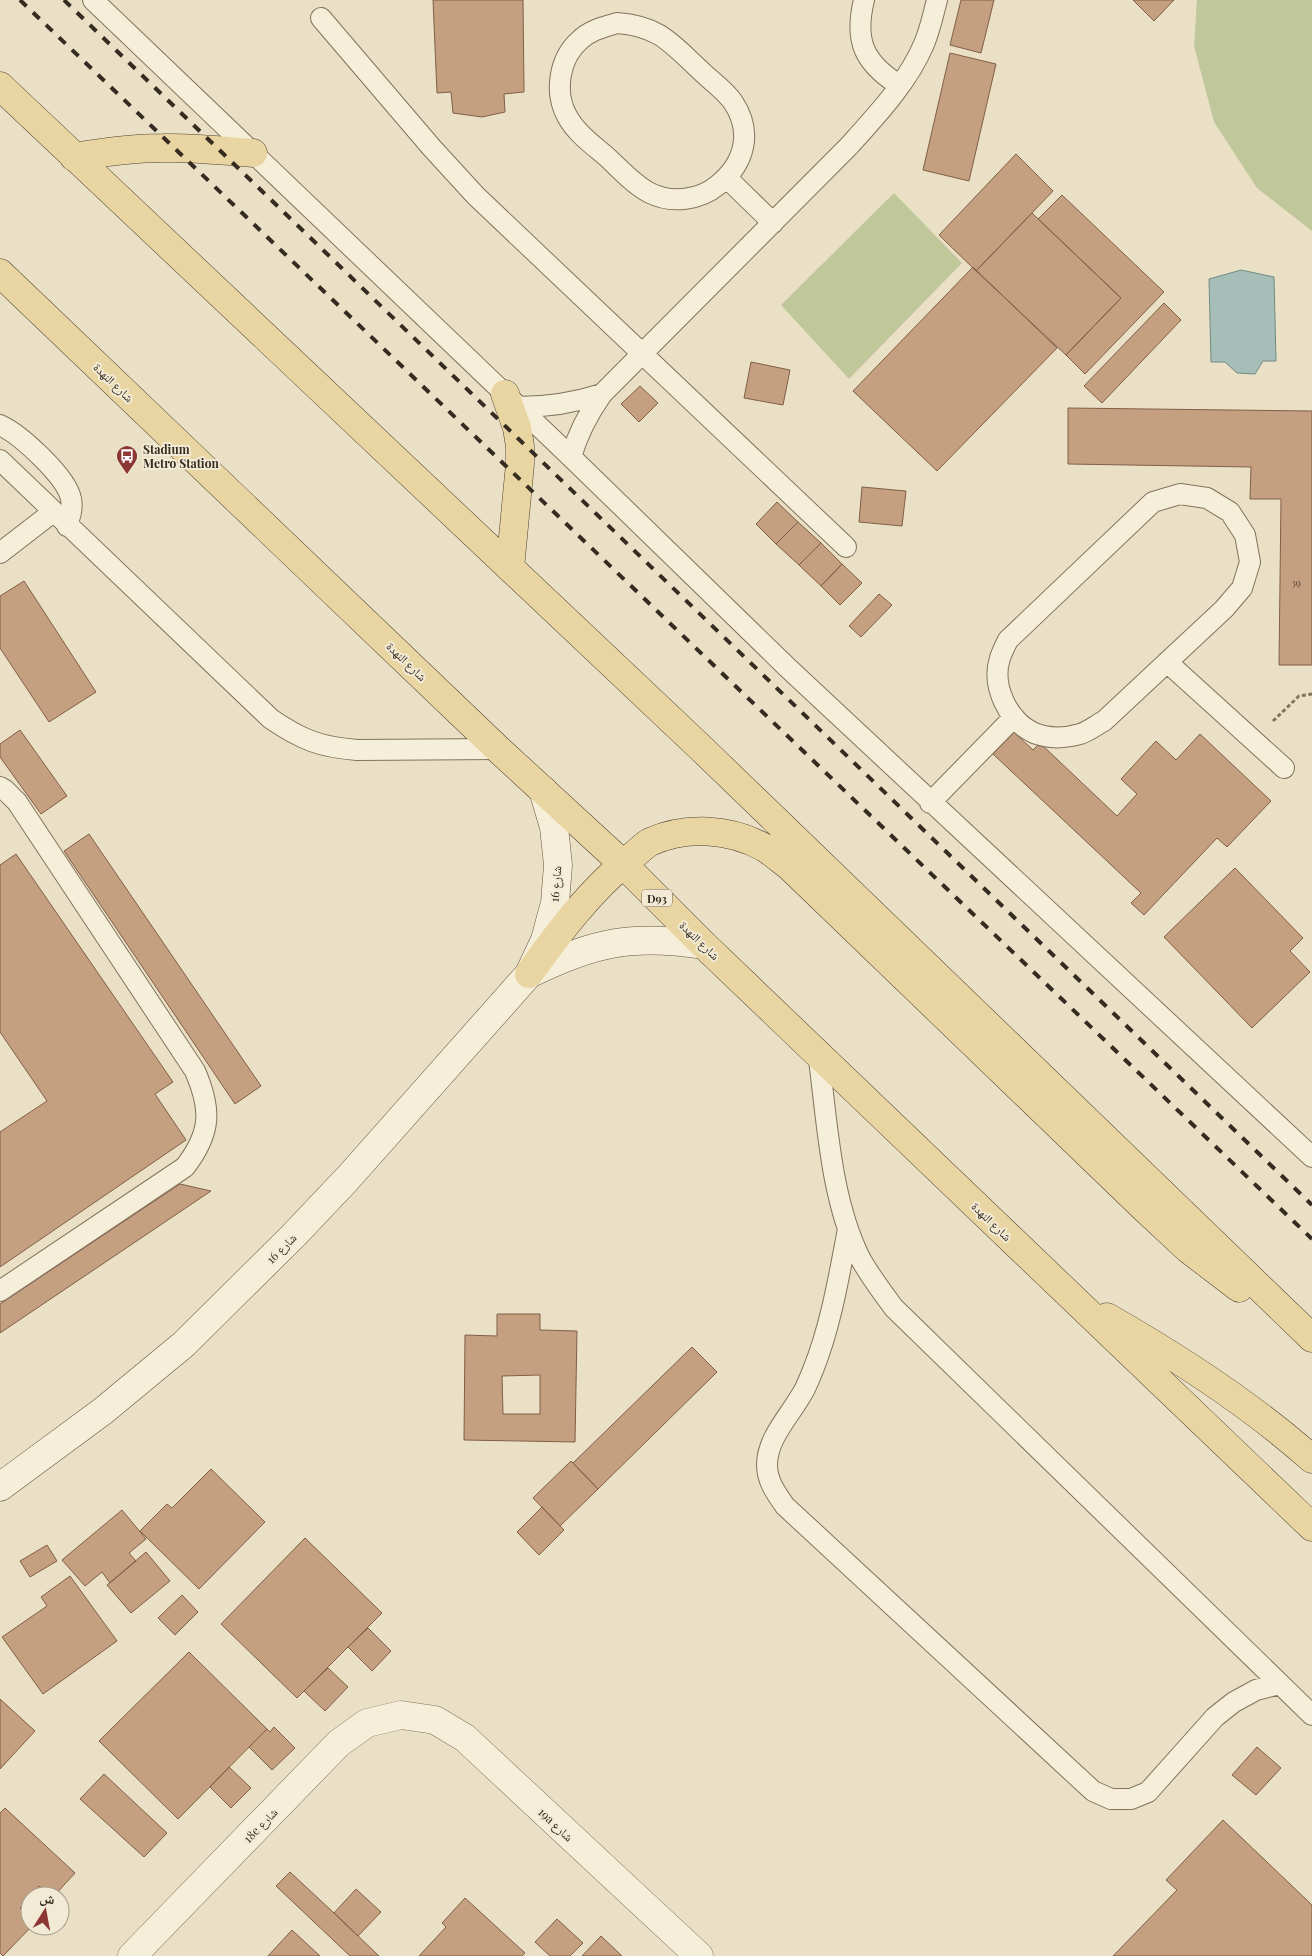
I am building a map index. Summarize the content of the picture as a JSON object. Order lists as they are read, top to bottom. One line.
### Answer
{"streets":{"main road":["شارع النهدة","D93"],"street":["شارع 16","19a شارع","18e شارع"]},"crossings":[["شارع النهدة","شارع 16"],["19a شارع","18e شارع"]],"places":{"bus stop":["Stadium Metro Station"]},"house_numbers":["39"],"north":"top"}
